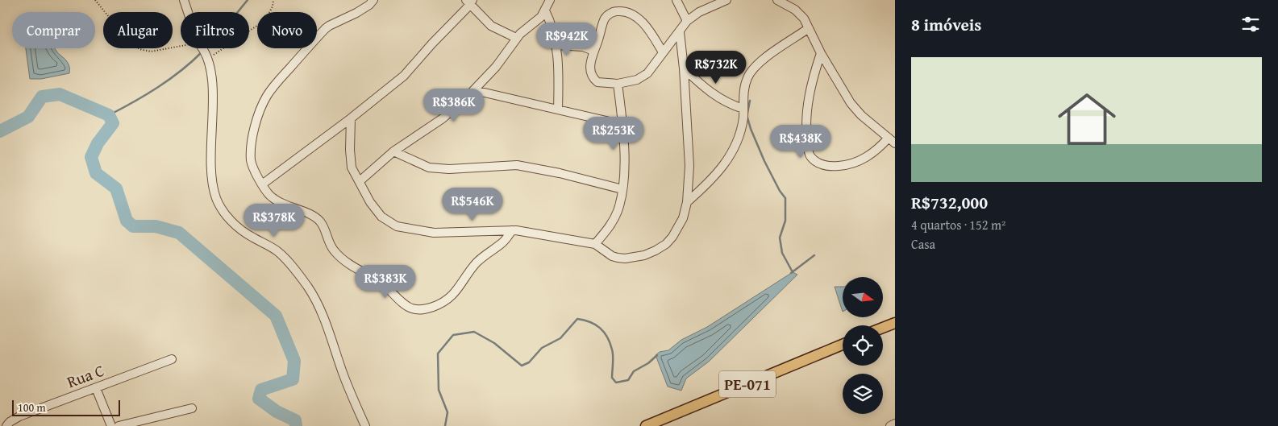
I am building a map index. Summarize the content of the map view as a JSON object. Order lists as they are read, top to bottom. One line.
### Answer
{"streets":{"main road":["PE-071"],"street":["Rua C"]},"scale_bar":"100 m","north":"right","page":{"heading":"8 imóveis","chip":["Comprar","Alugar","Filtros","Novo"],"price":["R$942K","R$732K","R$386K","R$253K","R$438K","R$546K","R$378K","R$383K"],"list":[{"name":"R$732,000","note":"4 quartos · 152 m² · Casa"}],"scale":"100 m"}}
